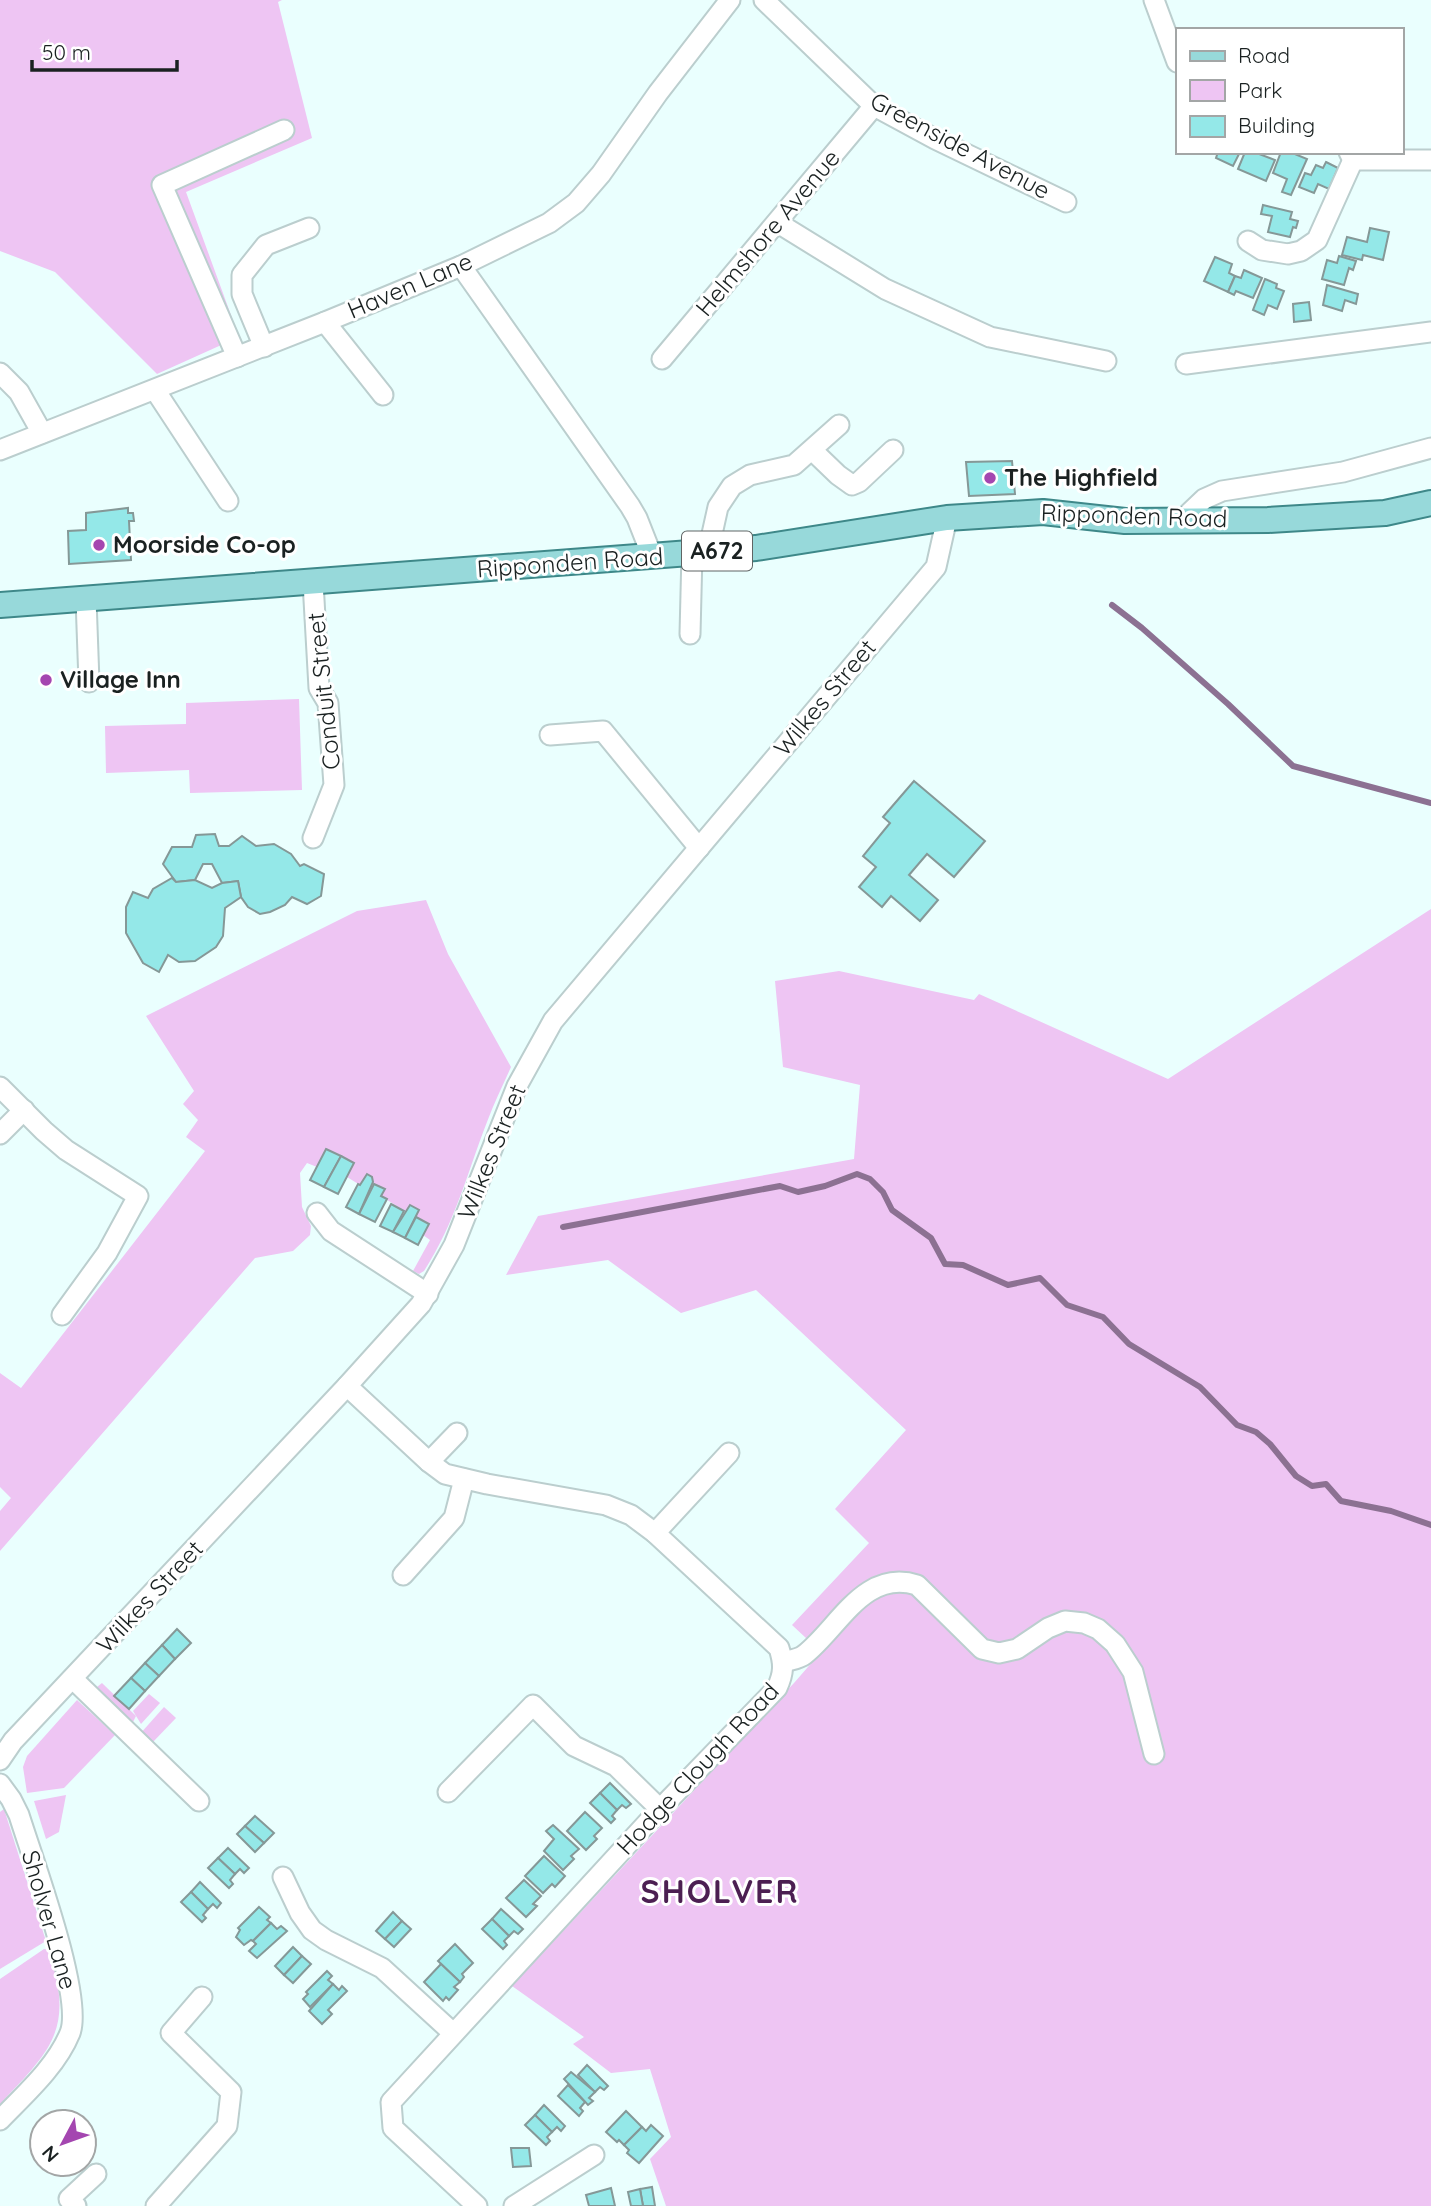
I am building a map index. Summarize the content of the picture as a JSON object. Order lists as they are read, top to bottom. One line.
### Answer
{"streets":{"main road":["Ripponden Road","A672"],"street":["Greenside Avenue","Helmshore Avenue","Haven Lane","Conduit Street","Wilkes Street","Hodge Clough Road","Sholver Lane"]},"crossings":[["Greenside Avenue","Helmshore Avenue"],["Ripponden Road","Conduit Street"],["Ripponden Road","Wilkes Street"],["Wilkes Street","Hodge Clough Road"]],"districts":["SHOLVER"],"places":["The Highfield","Moorside Co-op","Village Inn"],"legend":["Road","Park","Building"],"scale_bar":"50 m","north":"bottom left"}
